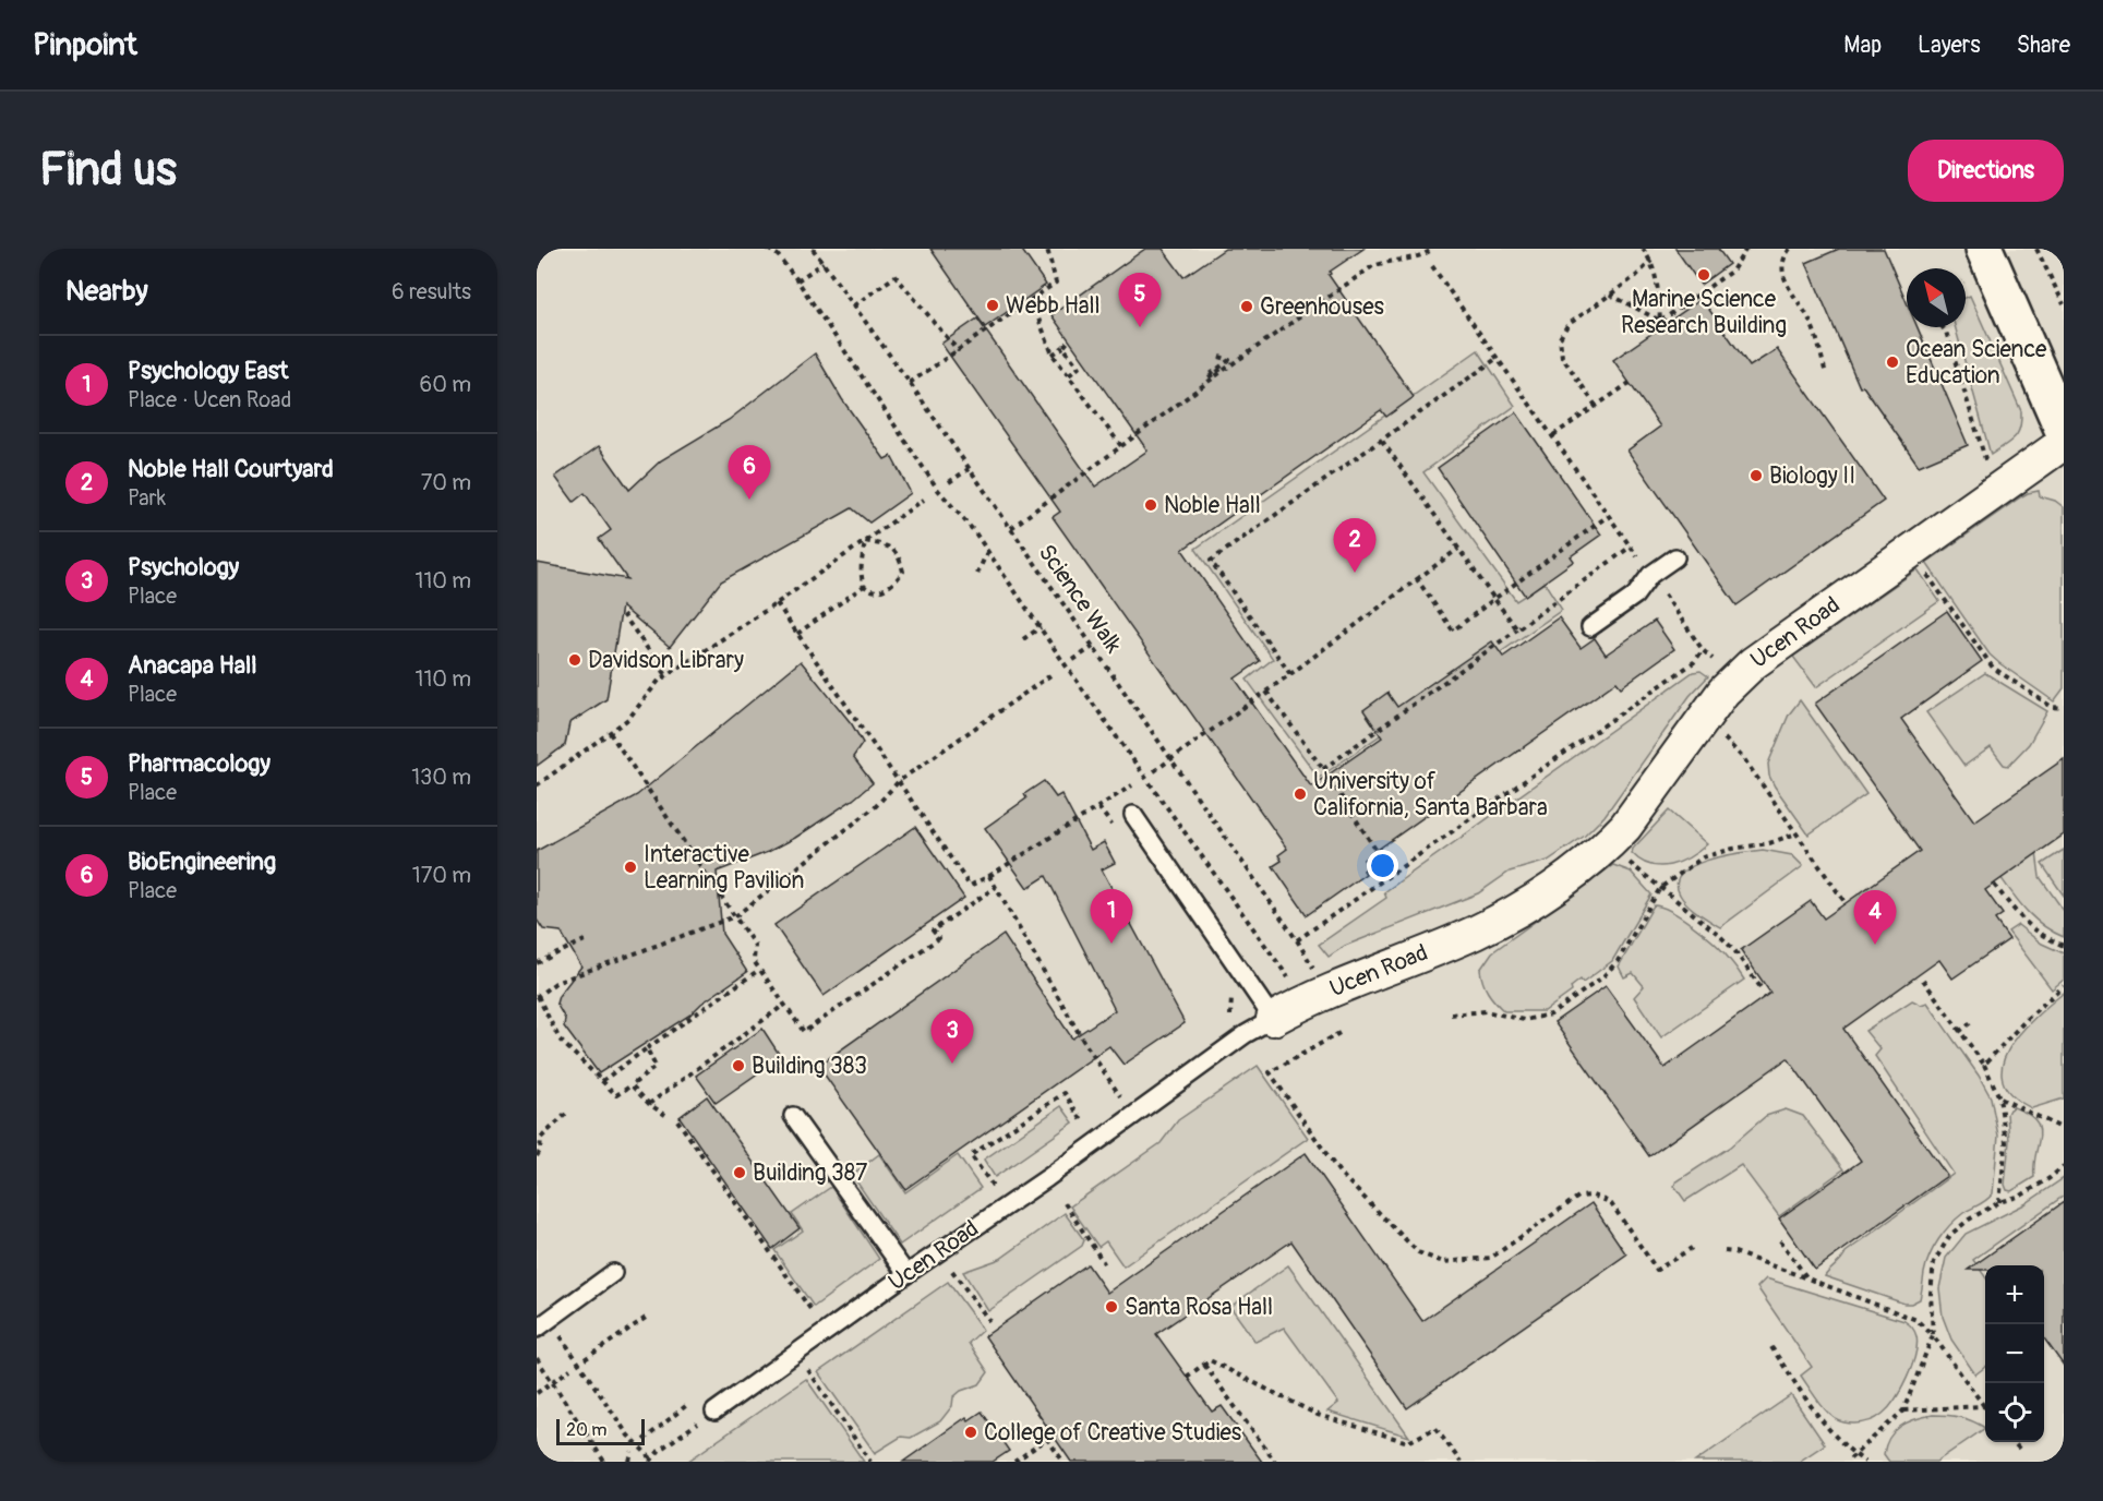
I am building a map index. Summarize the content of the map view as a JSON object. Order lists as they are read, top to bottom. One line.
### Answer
{"streets":{"street":["Ucen Road"],"path":["Science Walk"]},"places":["Marine Science Research Building","Webb Hall","Greenhouses","Ocean Science Education","Biology II","Noble Hall","Davidson Library","University of California, Santa Barbara","Interactive Learning Pavilion","Building 383","Building 387","Santa Rosa Hall","College of Creative Studies"],"scale_bar":"20 m","north":"top left","page":{"header":"Pinpoint","nav":["Map","Layers","Share"],"buttons":"Directions","title":"Find us","heading":["Nearby","6 results"],"pins":["5","6","2","1","4","3"],"list":[{"mark":"1","name":"Psychology East","note":"Place · Ucen Road","value":"60 m"},{"mark":"2","name":"Noble Hall Courtyard","note":"Park","value":"70 m"},{"mark":"3","name":"Psychology","note":"Place","value":"110 m"},{"mark":"4","name":"Anacapa Hall","note":"Place","value":"110 m"},{"mark":"5","name":"Pharmacology","note":"Place","value":"130 m"},{"mark":"6","name":"BioEngineering","note":"Place","value":"170 m"}],"map_buttons":["+","−"],"scale":"20 m"}}
